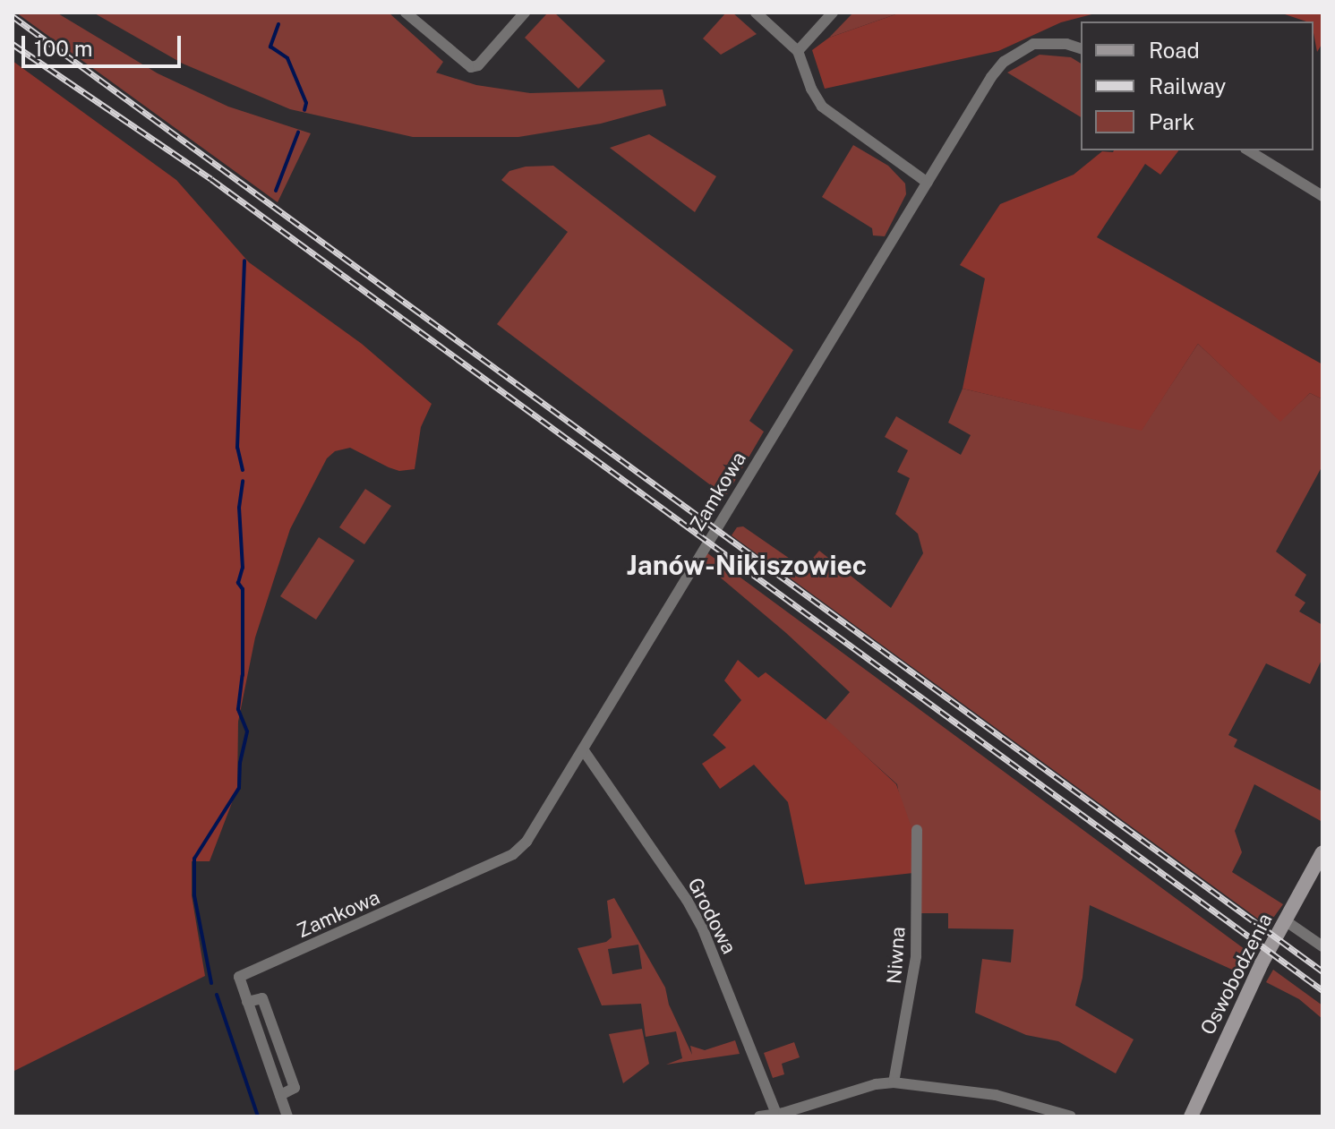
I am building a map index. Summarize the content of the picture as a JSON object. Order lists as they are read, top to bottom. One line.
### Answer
{"streets":{"street":["Zamkowa","Grodowa","Niwna","Oswobodzenia"]},"crossings":[["Zamkowa","Grodowa"]],"districts":["Janów-Nikiszowiec"],"legend":["Road","Railway","Park"],"scale_bar":"100 m"}
